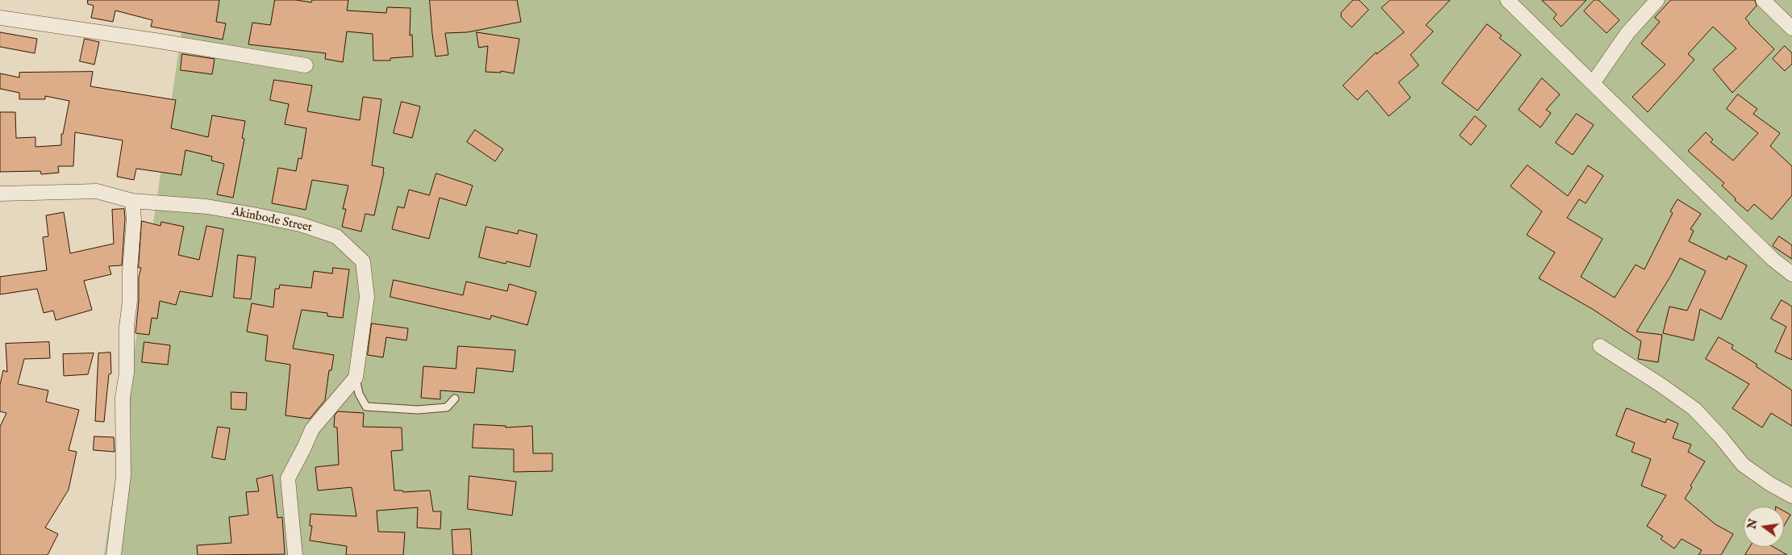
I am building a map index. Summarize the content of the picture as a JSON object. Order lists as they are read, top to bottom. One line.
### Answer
{"streets":{"street":["Akinbode Street"]},"north":"left"}
